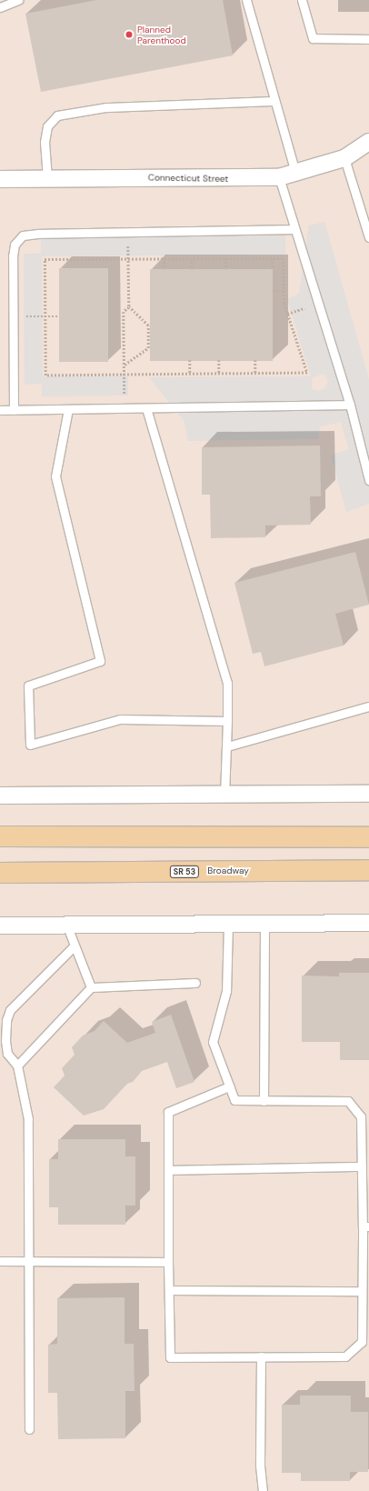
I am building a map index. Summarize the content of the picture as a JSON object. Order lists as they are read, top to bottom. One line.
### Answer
{"streets":{"main road":["Broadway","SR 53"],"street":["Connecticut Street"]},"places":["Planned Parenthood"]}
